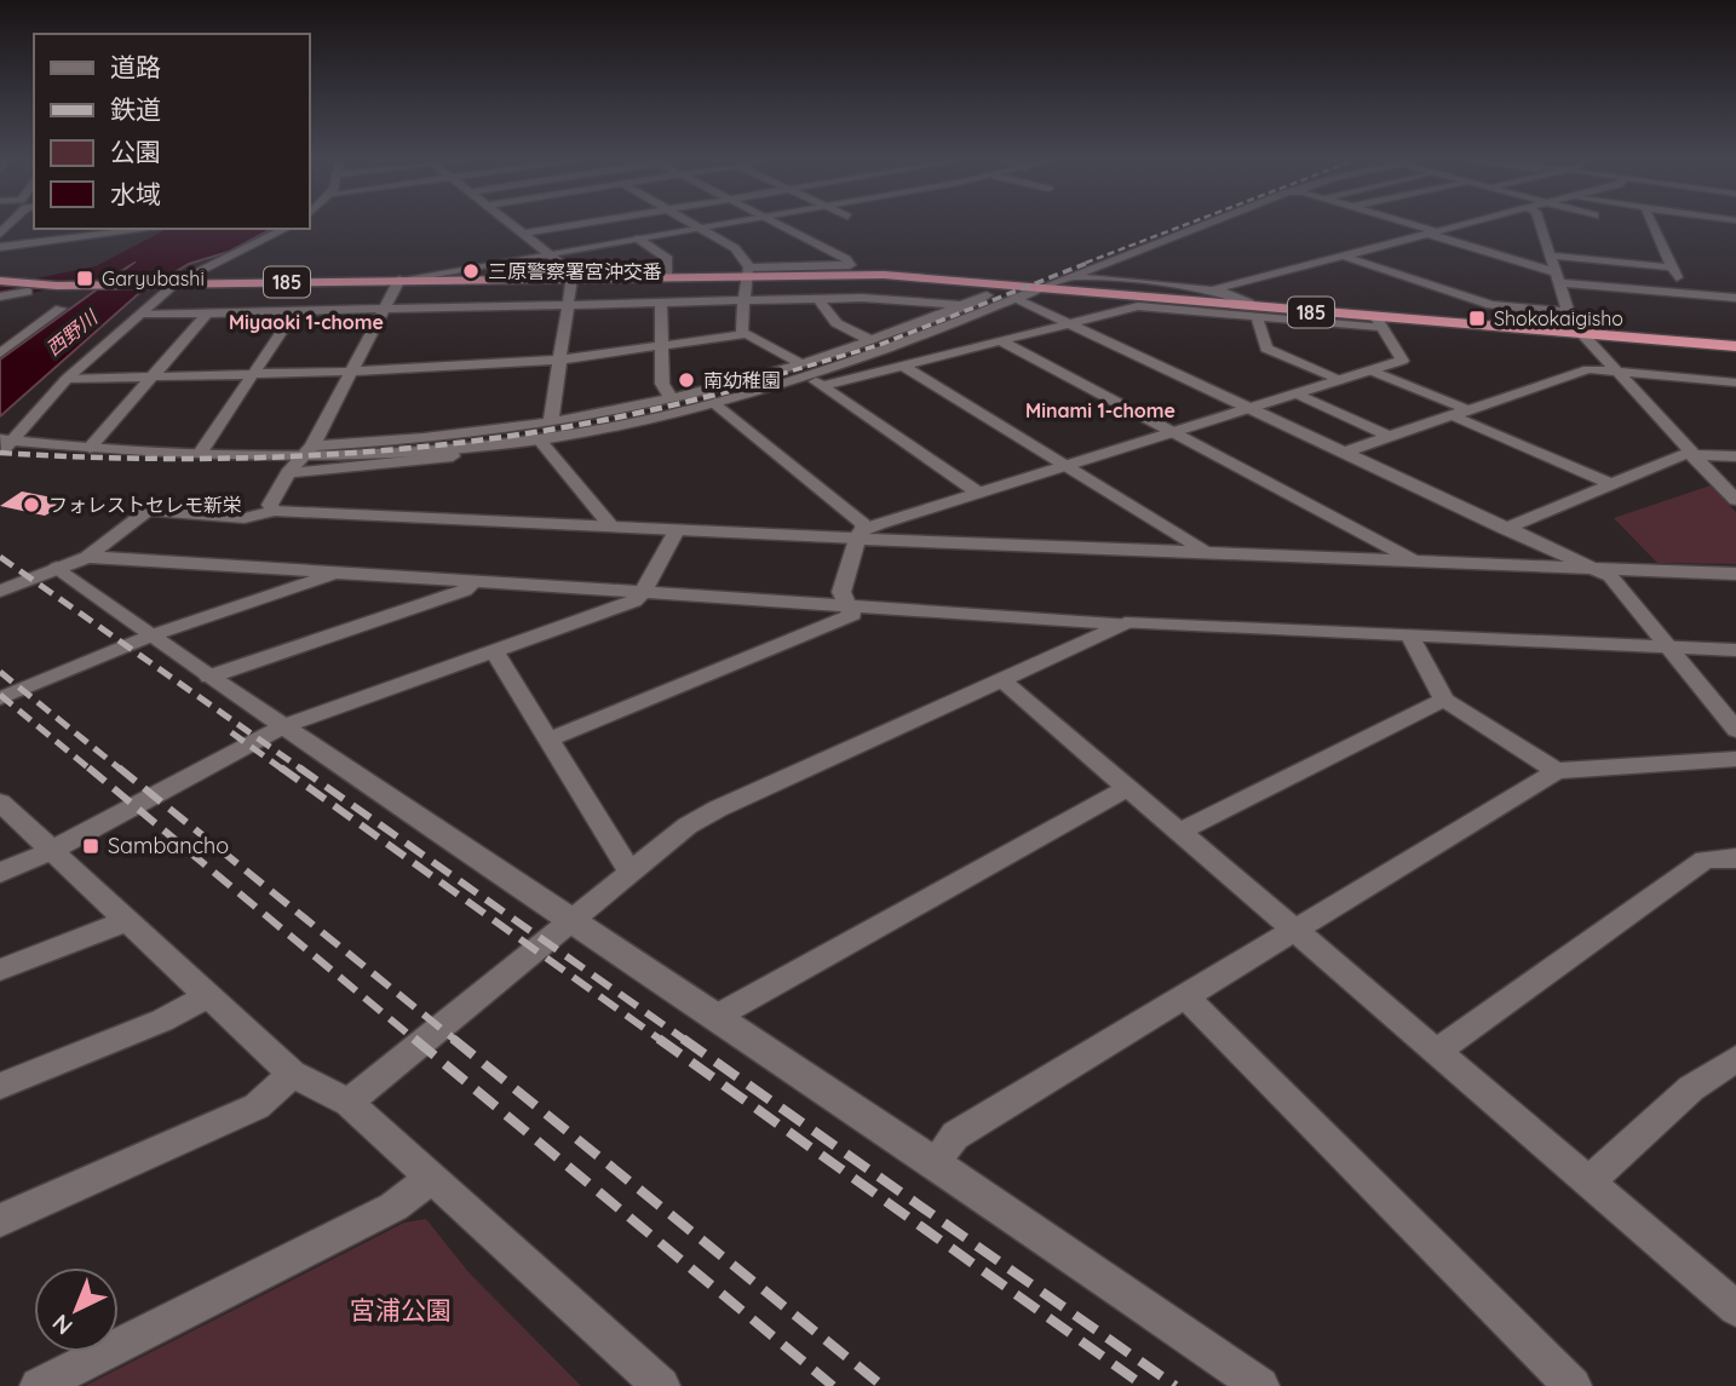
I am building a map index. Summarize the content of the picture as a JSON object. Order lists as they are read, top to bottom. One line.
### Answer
{"streets":{"highway":["185"]},"districts":["Miyaoki 1-chome","Minami 1-chome"],"water":["西野川"],"parks":["宮浦公園"],"places":{"other":["三原警察署宮沖交番","南幼稚園","フォレストセレモ新栄"],"transit":["Garyubashi","Shokokaigisho","Sambancho"]},"legend":["道路","鉄道","公園","水域"],"north":"bottom left"}
